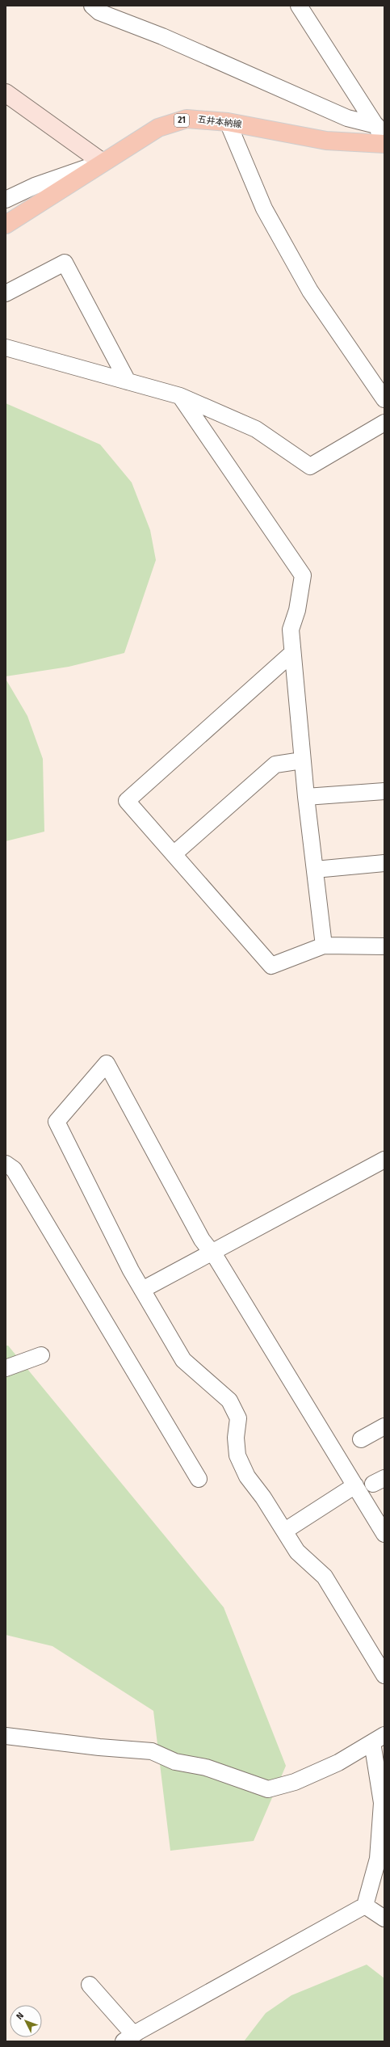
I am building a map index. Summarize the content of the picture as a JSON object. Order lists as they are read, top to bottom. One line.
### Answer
{"streets":{"main road":["21","五井本納線"]},"north":"top left"}
